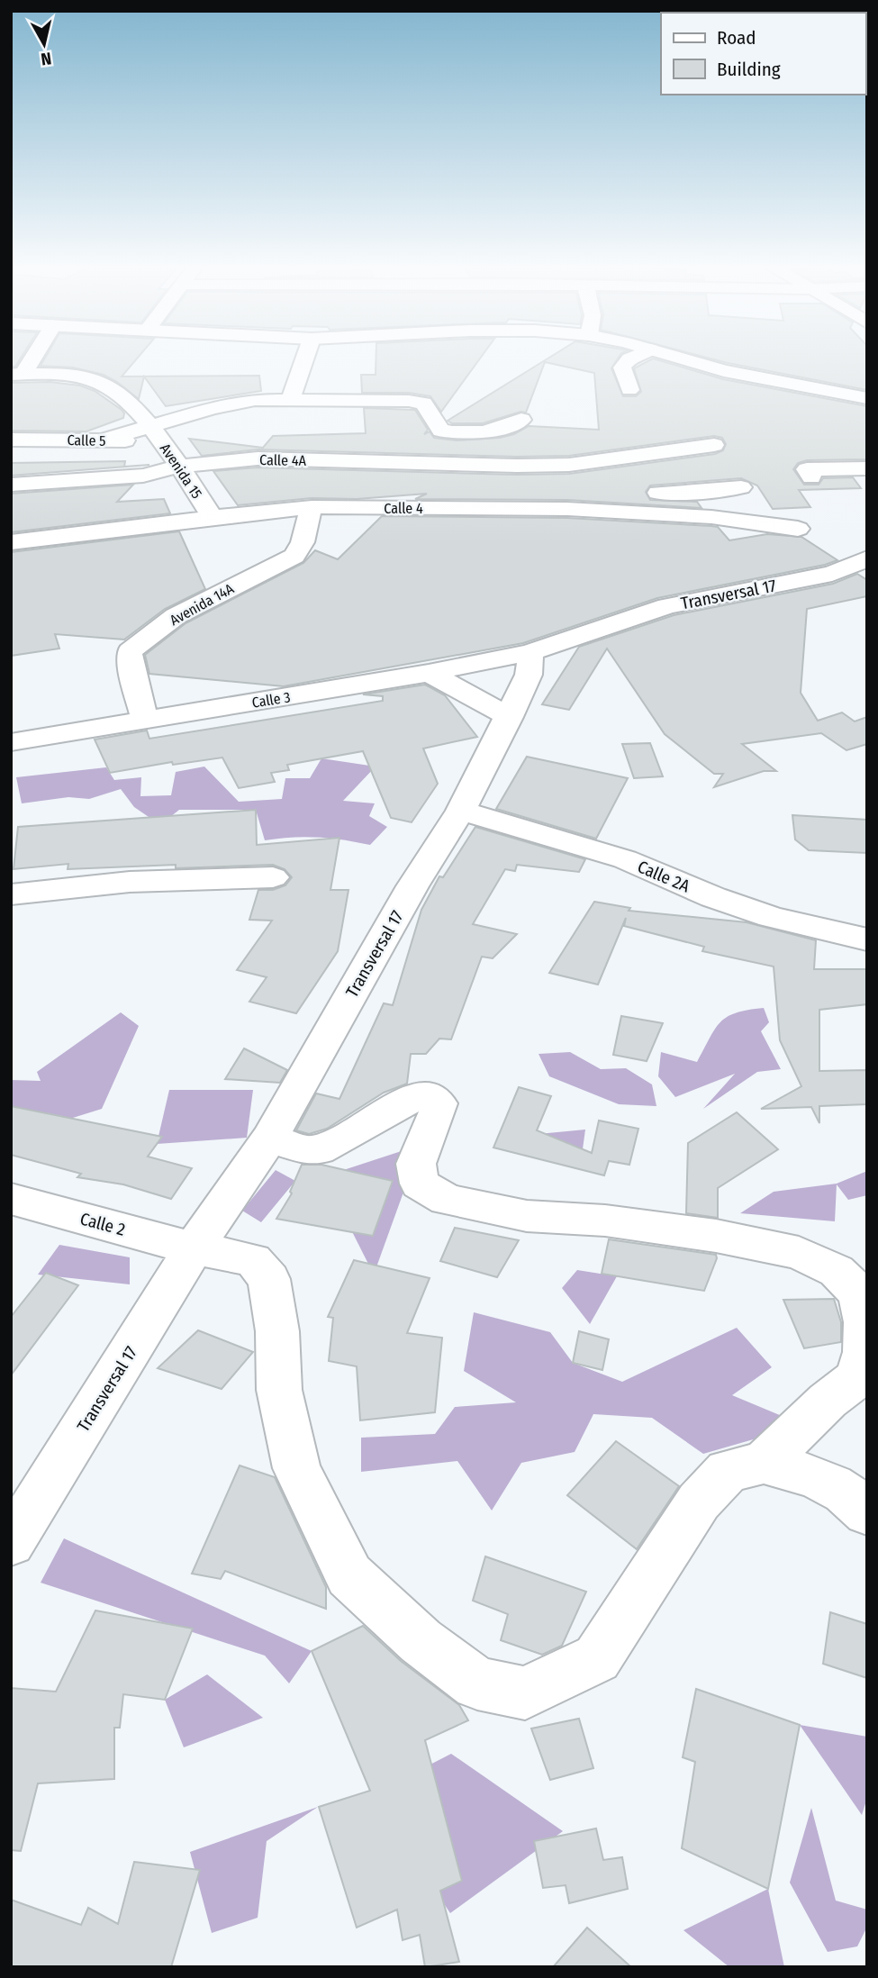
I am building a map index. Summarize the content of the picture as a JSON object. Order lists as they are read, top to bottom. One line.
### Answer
{"streets":{"street":["Calle 5","Calle 4A","Avenida 15","Calle 4","Transversal 17","Avenida 14A","Calle 3","Calle 2A","Calle 2"]},"crossings":[["Calle 5","Avenida 15"],["Calle 4A","Avenida 15"],["Avenida 15","Calle 4"],["Calle 4","Avenida 14A"],["Transversal 17","Calle 3"],["Transversal 17","Calle 2A"],["Transversal 17","Calle 2"],["Avenida 14A","Calle 3"]],"legend":["Road","Building"],"north":"bottom"}
